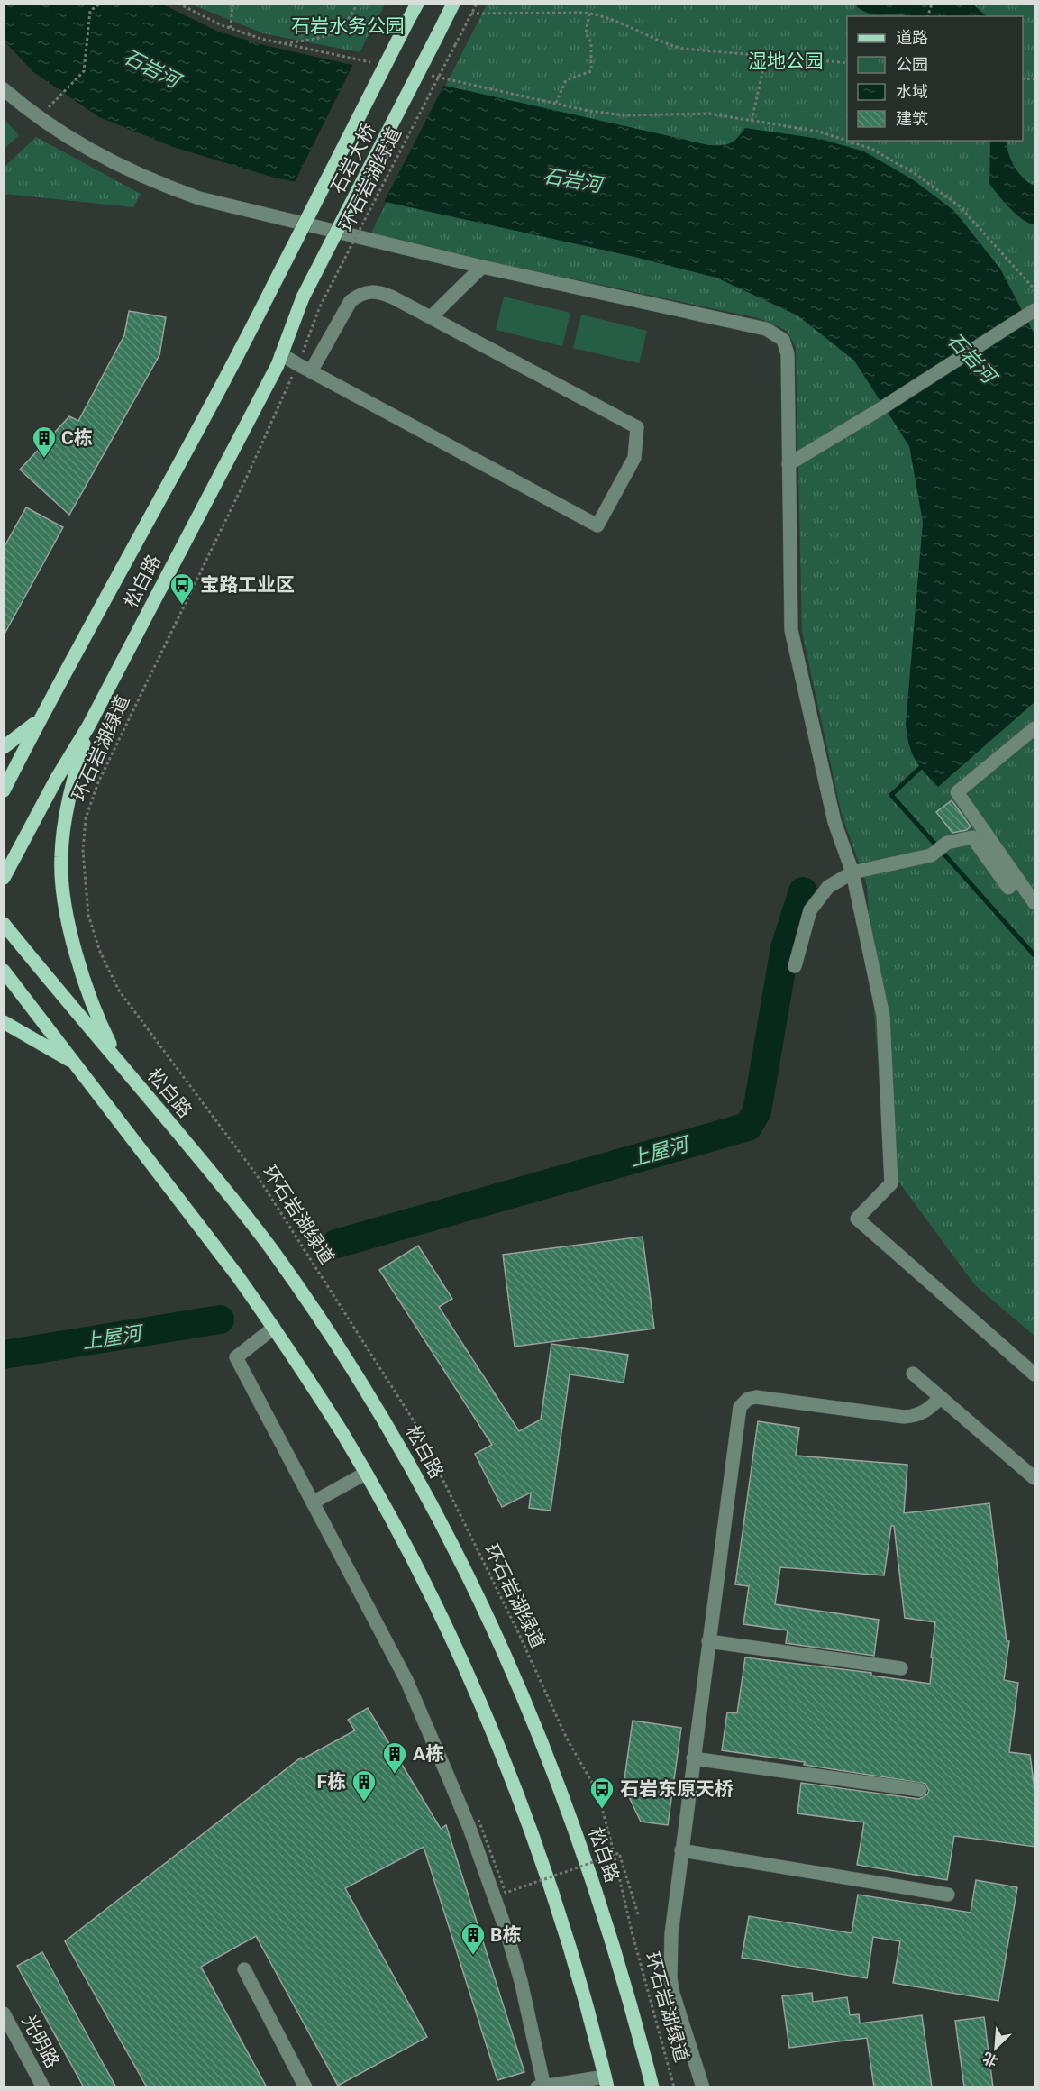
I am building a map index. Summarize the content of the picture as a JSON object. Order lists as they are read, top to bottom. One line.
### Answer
{"streets":{"main road":["石岩大桥","松白路"],"street":["光明路"],"path":["环石岩湖绿道"]},"crossings":[["石岩大桥","松白路"]],"water":["石岩河","上屋河"],"parks":["石岩水务公园","湿地公园"],"places":{"building":["C栋","A栋","F栋","B栋"],"bus stop":["宝路工业区","石岩东原天桥"]},"legend":["道路","公园","水域","建筑"],"north":"bottom left"}
